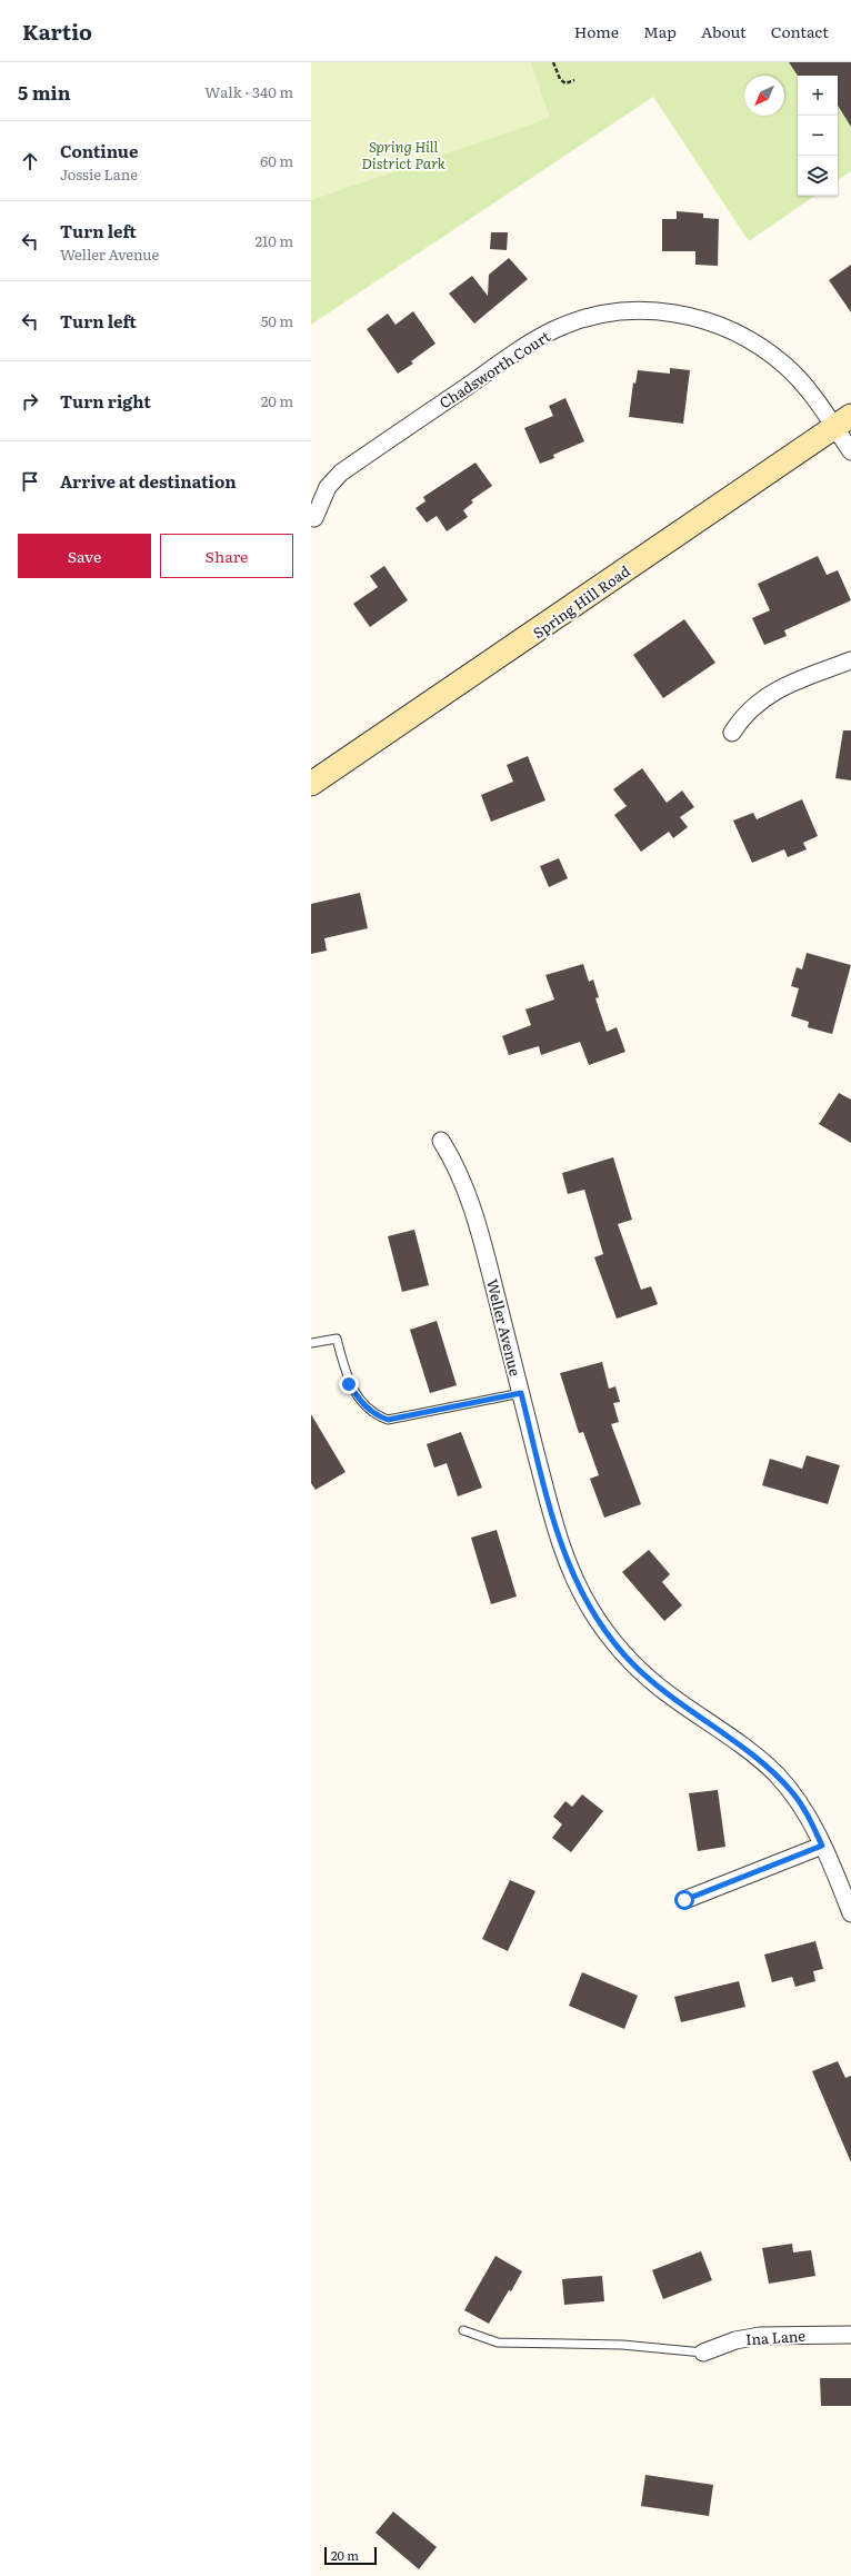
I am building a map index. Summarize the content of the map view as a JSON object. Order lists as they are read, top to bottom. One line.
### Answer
{"streets":{"main road":["Spring Hill Road"],"street":["Chadsworth Court","Weller Avenue","Ina Lane"]},"crossings":[["Chadsworth Court","Spring Hill Road"]],"parks":["Spring Hill District Park"],"scale_bar":"20 m","north":"bottom left","page":{"header":"Kartio","nav":["Home","Map","About","Contact"],"heading":["5 min","Walk · 340 m"],"map_buttons":["+","−"],"list":[["Continue","Jossie Lane","60 m"],["Turn left","Weller Avenue","210 m"],["Turn left","50 m"],["Turn right","20 m"],"Arrive at destination"],"buttons":["Save","Share"],"scale":"20 m"}}
